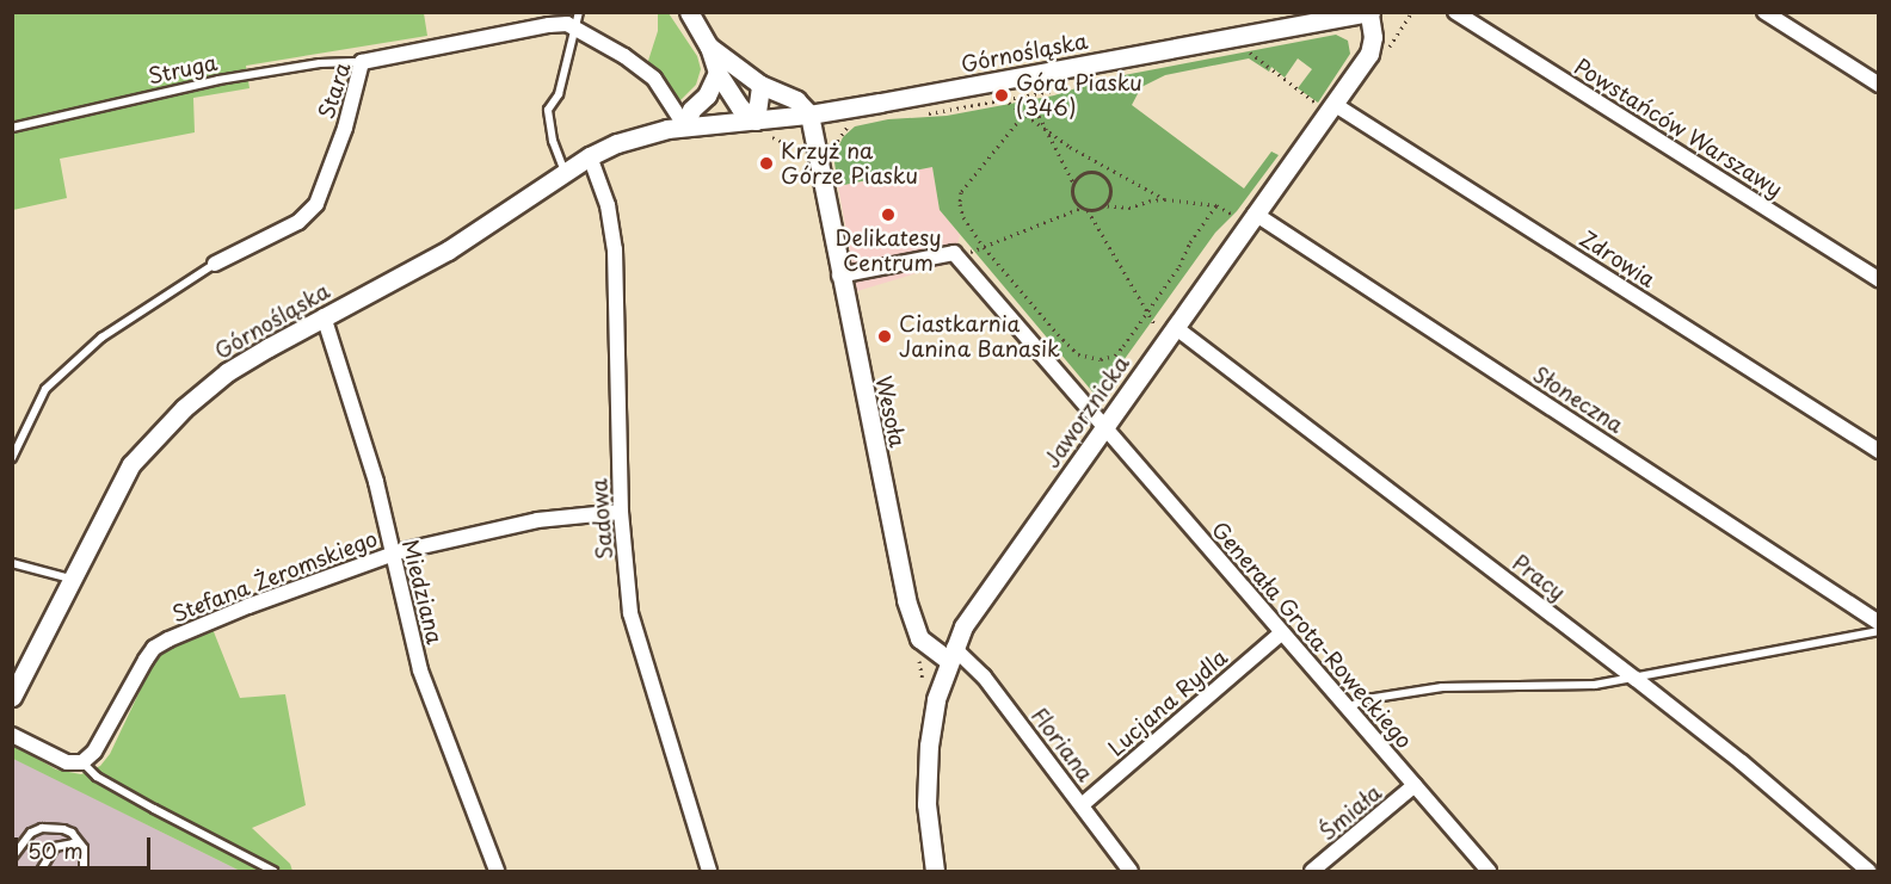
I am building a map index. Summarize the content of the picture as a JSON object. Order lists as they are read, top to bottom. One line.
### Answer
{"streets":{"street":["Górnośląska","Stara","Powstańców Warszawy","Zdrowia","Słoneczna","Wesoła","Jaworznicka","Sadowa","Stefana Żeromskiego","Pracy","Miedziana","Generała Grota-Roweckiego","Lucjana Rydla","Floriana","Śmiała"],"lane":["Struga"]},"crossings":[["Górnośląska","Stara"],["Górnośląska","Wesoła"],["Górnośląska","Jaworznicka"],["Górnośląska","Sadowa"],["Górnośląska","Miedziana"],["Struga","Stara"],["Zdrowia","Jaworznicka"],["Słoneczna","Jaworznicka"],["Wesoła","Jaworznicka"],["Wesoła","Floriana"],["Jaworznicka","Pracy"],["Jaworznicka","Generała Grota-Roweckiego"],["Jaworznicka","Floriana"],["Sadowa","Stefana Żeromskiego"],["Stefana Żeromskiego","Miedziana"],["Generała Grota-Roweckiego","Lucjana Rydla"],["Generała Grota-Roweckiego","Śmiała"],["Lucjana Rydla","Floriana"]],"places":["Góra Piasku (346)","Krzyż na Górze Piasku","Delikatesy Centrum","Ciastkarnia Janina Banasik"],"scale_bar":"50 m"}
